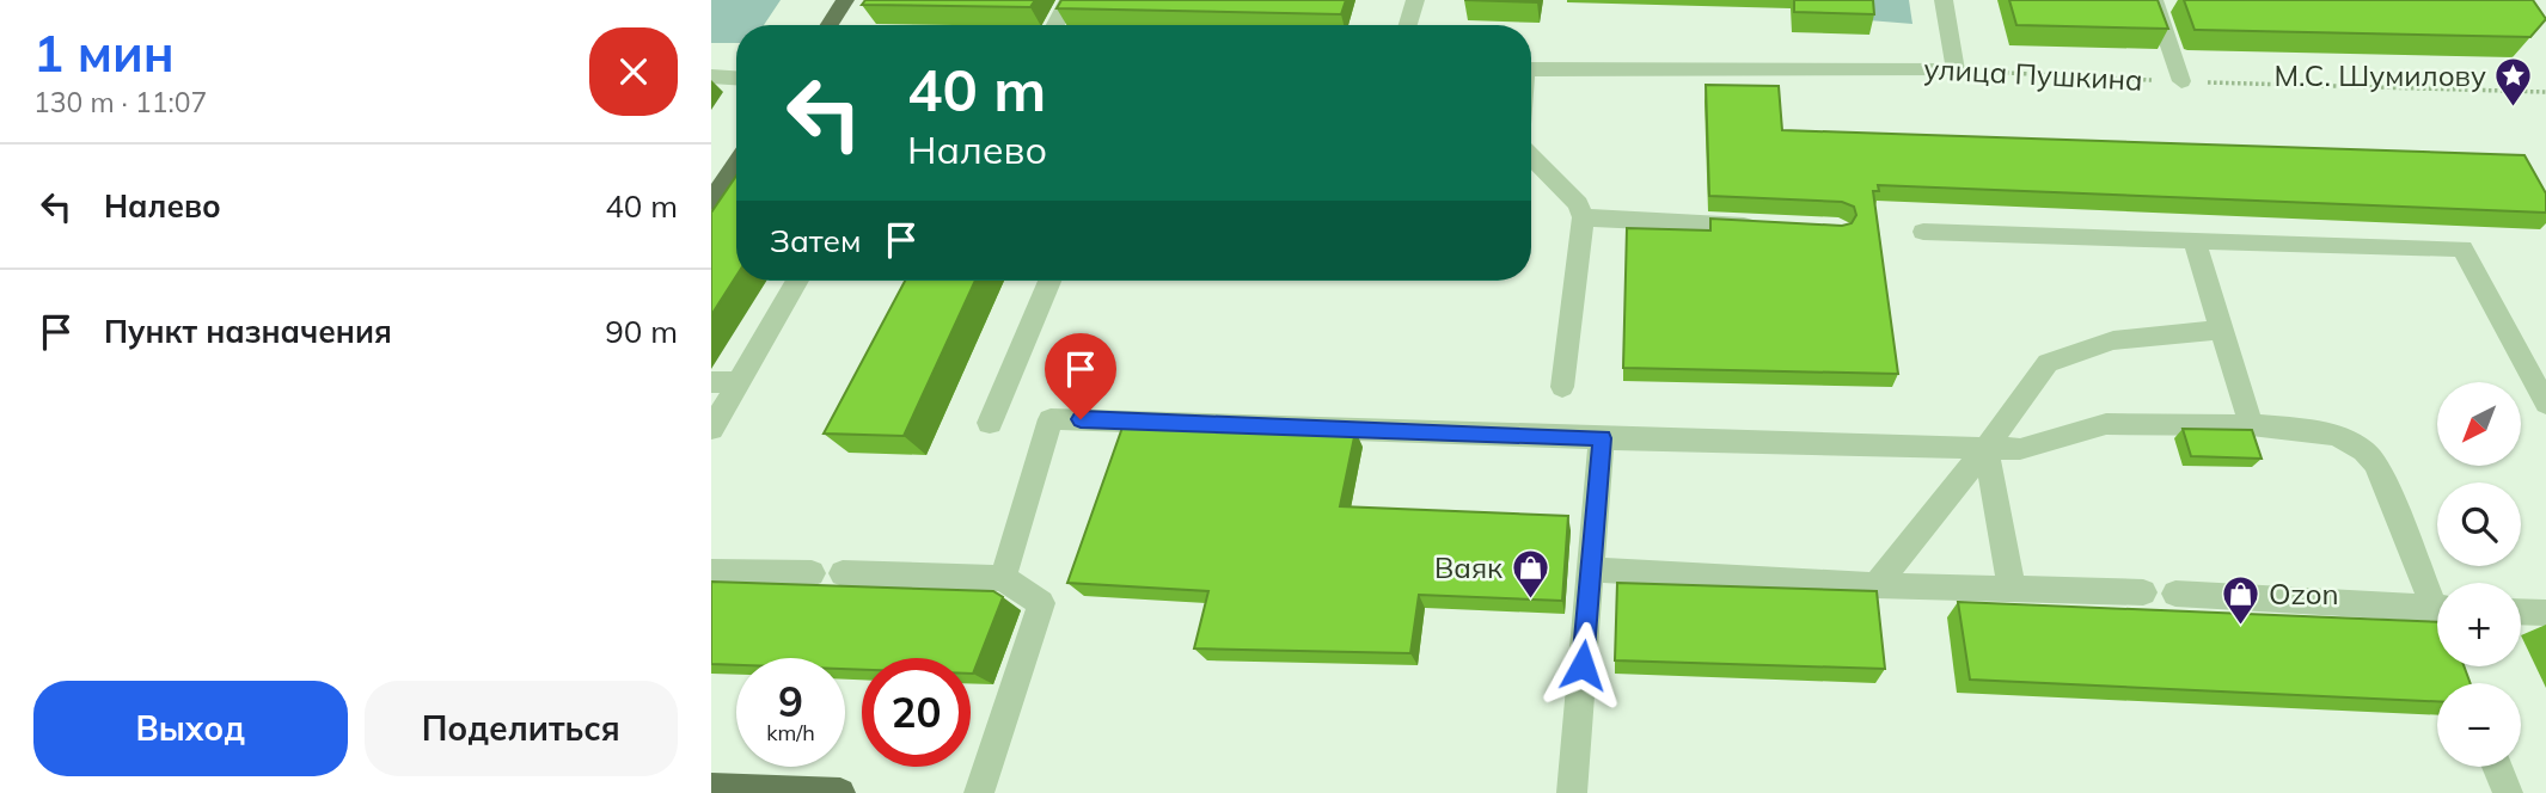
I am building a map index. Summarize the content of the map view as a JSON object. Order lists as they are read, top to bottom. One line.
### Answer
{"streets":{"street":["улица Пушкина"]},"places":{"place":["М.С. Шумилову"],"shop":["Ваяк","Ozon"]},"north":"bottom left","page":{"heading":["1 мин","130 m · 11:07"],"turn":["40 m","Налево"],"list":[{"name":"Налево","value":"40 m"},{"name":"Пункт назначения","value":"90 m"}],"then":"Затем","map_buttons":["+","−"],"speed":"9 km/h","limit":"20","buttons":["Выход","Поделиться"]}}
